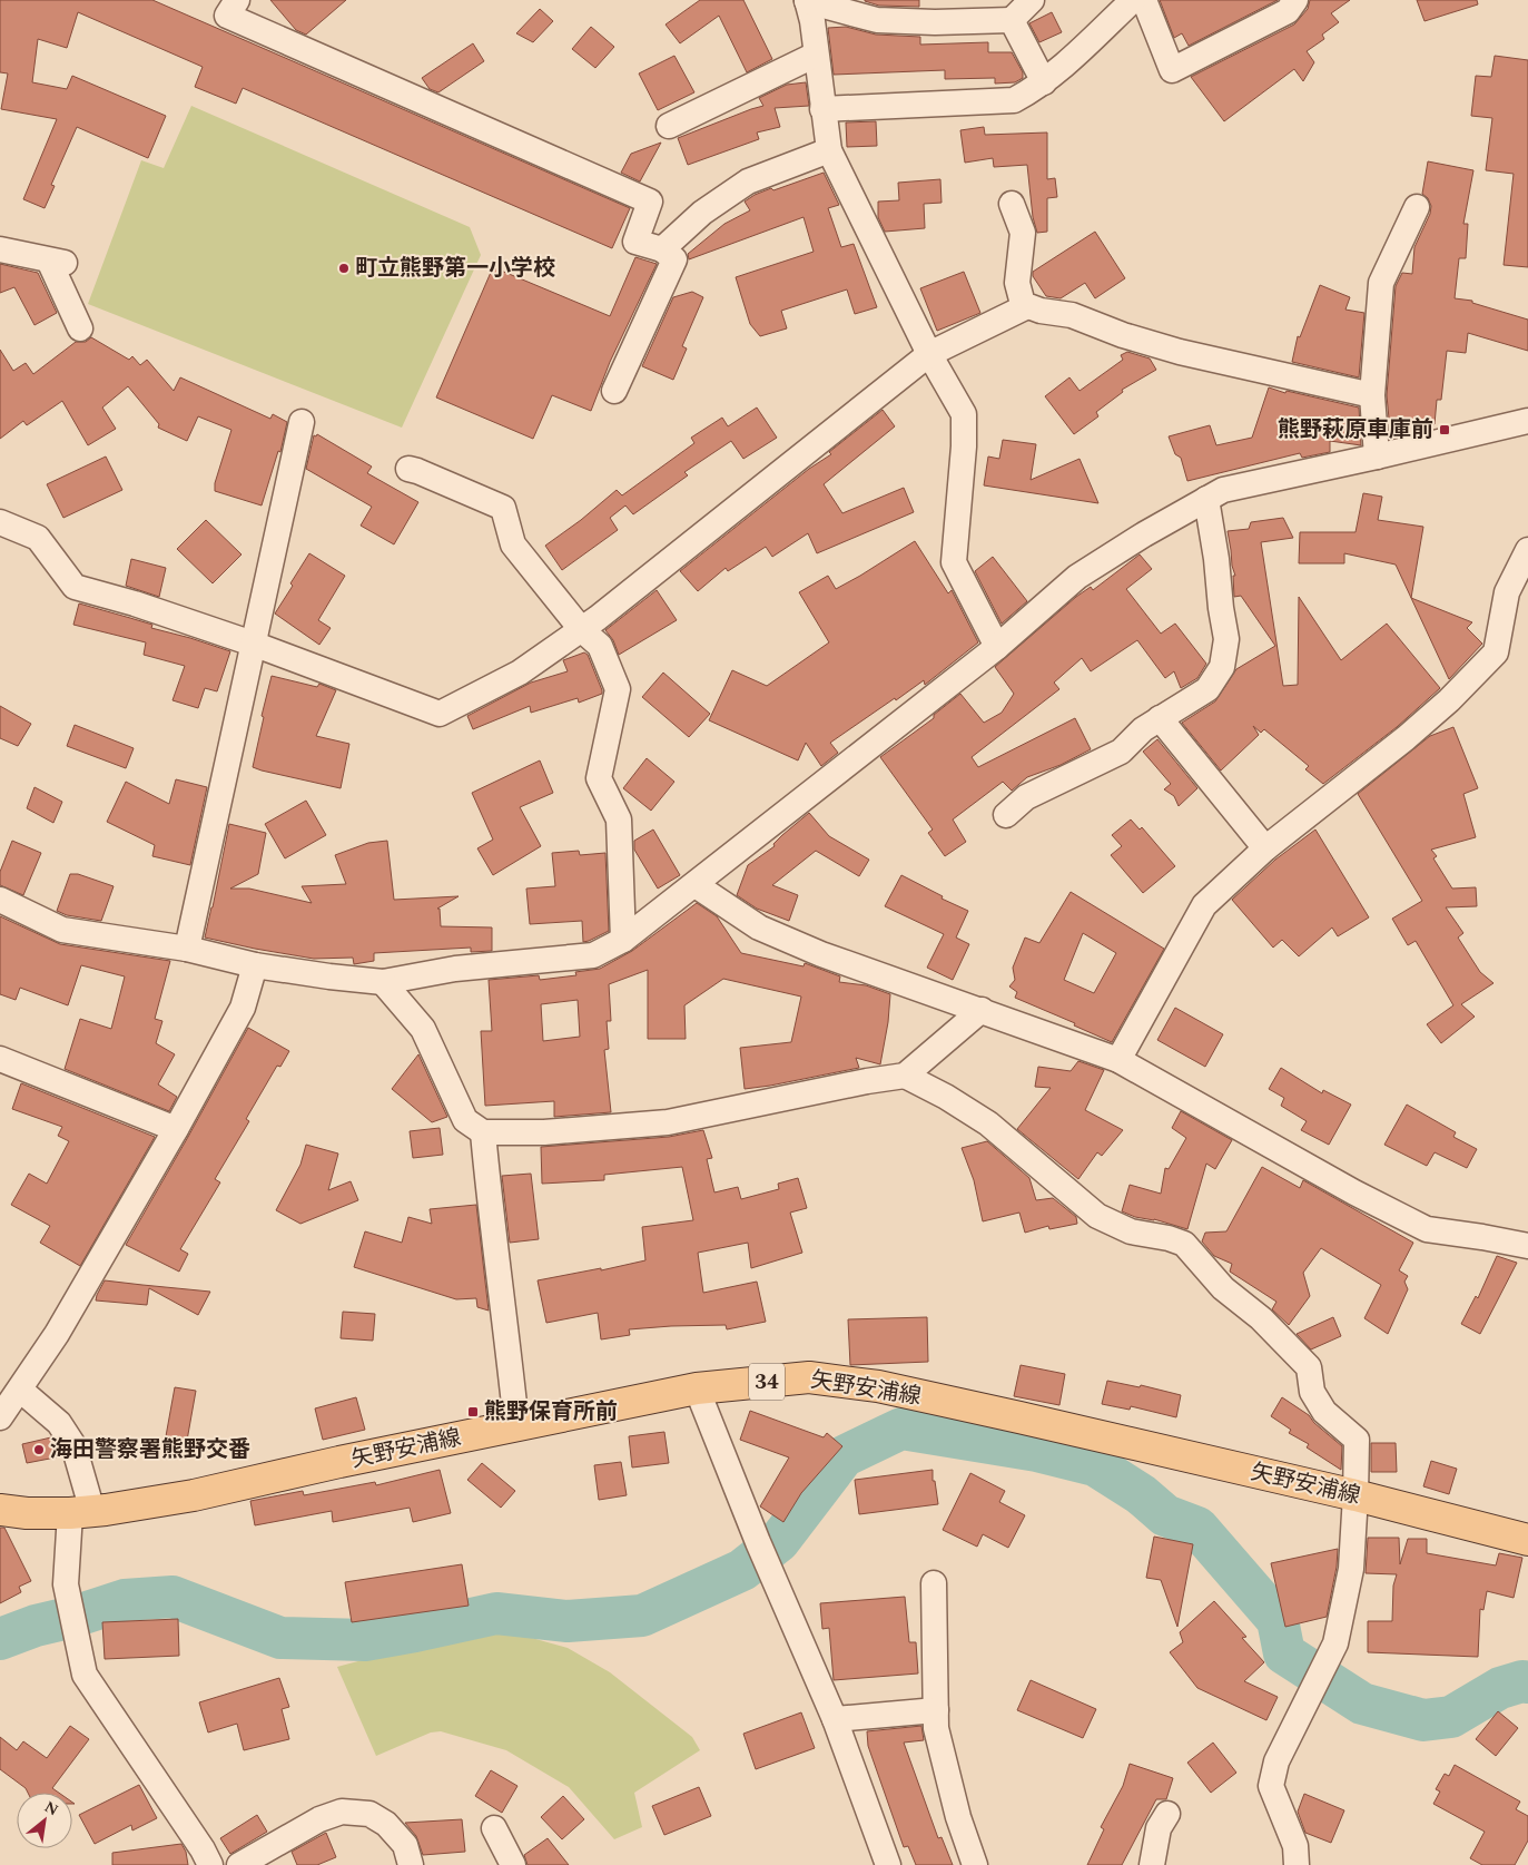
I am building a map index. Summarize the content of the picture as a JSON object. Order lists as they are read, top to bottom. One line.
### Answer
{"streets":{"main road":["34","矢野安浦線"]},"places":{"other":["町立熊野第一小学校","海田警察署熊野交番"],"transit":["熊野萩原車庫前","熊野保育所前"]},"north":"top right"}
